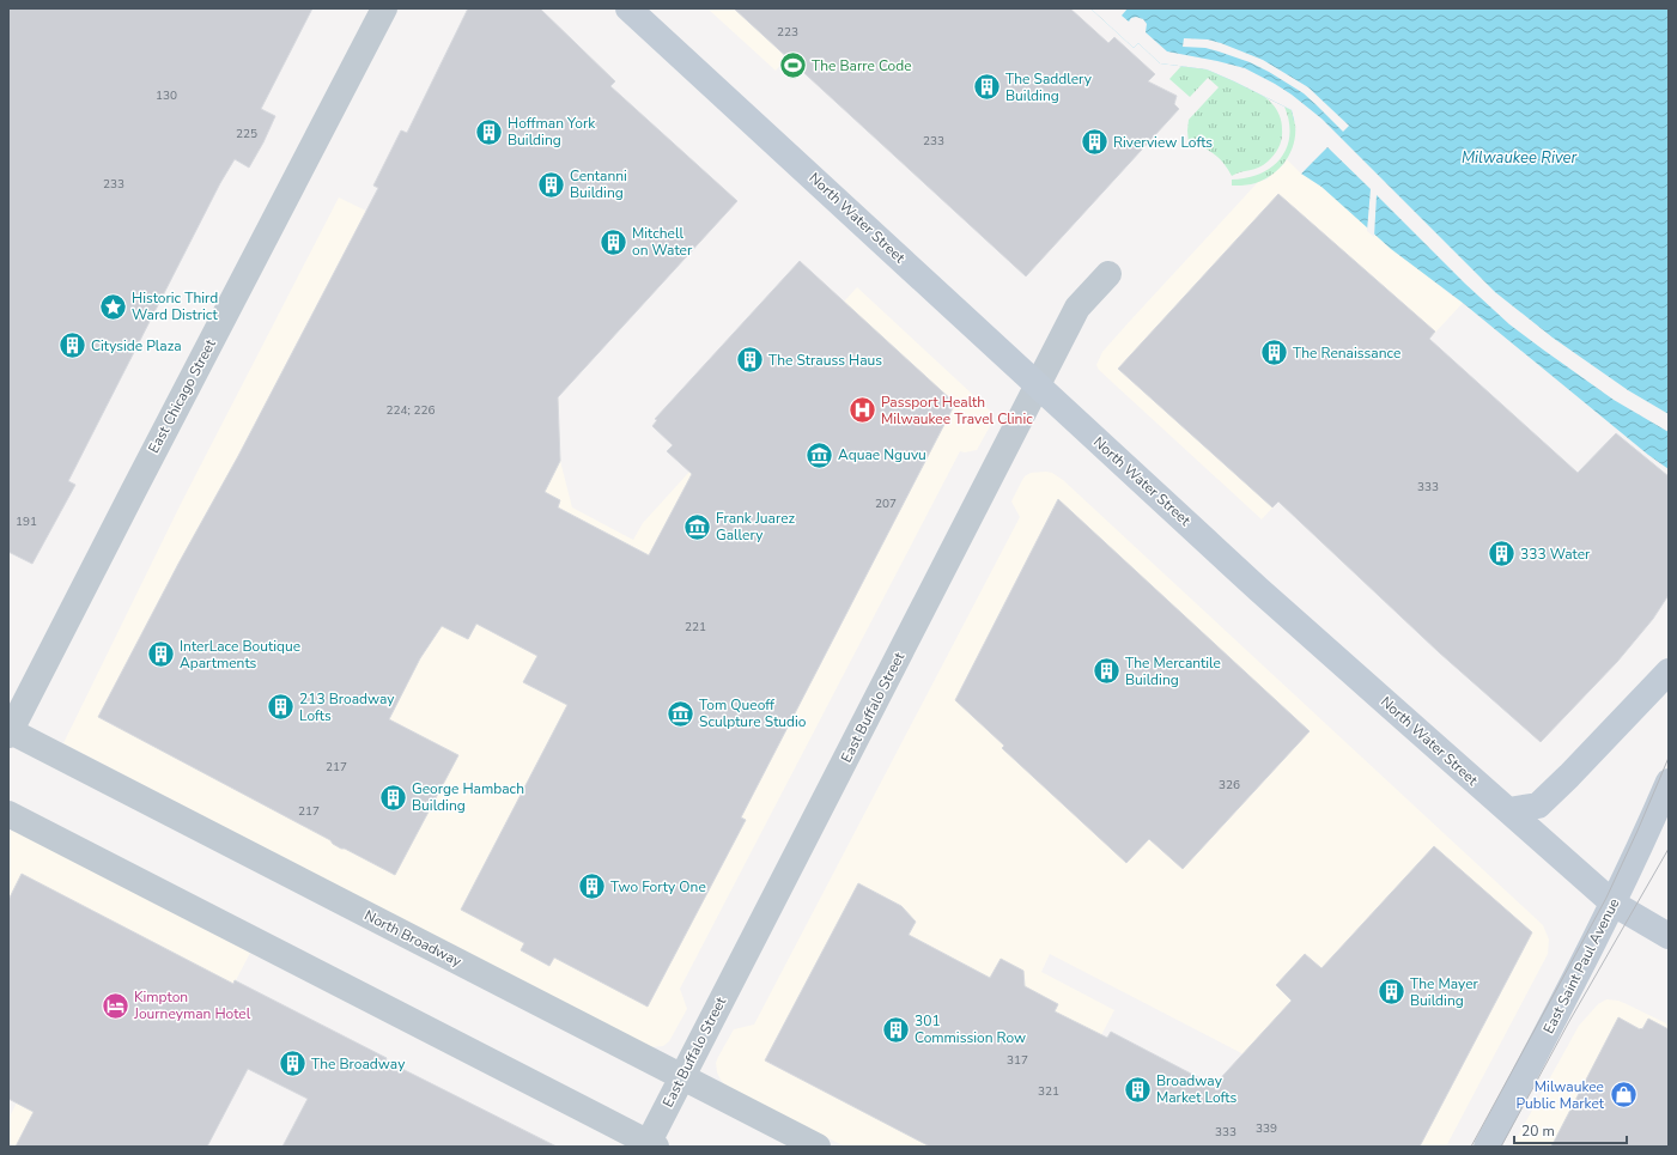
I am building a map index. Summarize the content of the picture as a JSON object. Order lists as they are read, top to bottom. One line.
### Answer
{"streets":{"main road":["North Water Street","East Saint Paul Avenue"],"street":["East Chicago Street","East Buffalo Street","North Broadway"]},"crossings":[["North Water Street","East Buffalo Street"],["North Water Street","East Saint Paul Avenue"],["East Chicago Street","North Broadway"],["East Buffalo Street","North Broadway"]],"water":["Milwaukee River"],"places":{"sports":["The Barre Code"],"building":["The Saddlery Building","Hoffman York Building","Riverview Lofts","Centanni Building","Mitchell on Water","Cityside Plaza","The Renaissance","The Strauss Haus","333 Water","InterLace Boutique Apartments","The Mercantile Building","213 Broadway Lofts","George Hambach Building","Two Forty One","The Mayer Building","301 Commission Row","The Broadway","Broadway Market Lofts"],"place":["Historic Third Ward District"],"hospital":["Passport Health Milwaukee Travel Clinic"],"museum":["Aquae Nguvu","Frank Juarez Gallery","Tom Queoff Sculpture Studio"],"hotel":["Kimpton Journeyman Hotel"],"shop":["Milwaukee Public Market"]},"house_numbers":["223","130","225","233","233","224; 226","333","207","191","221","217","326","217","317","321","339","333"],"scale_bar":"20 m"}
